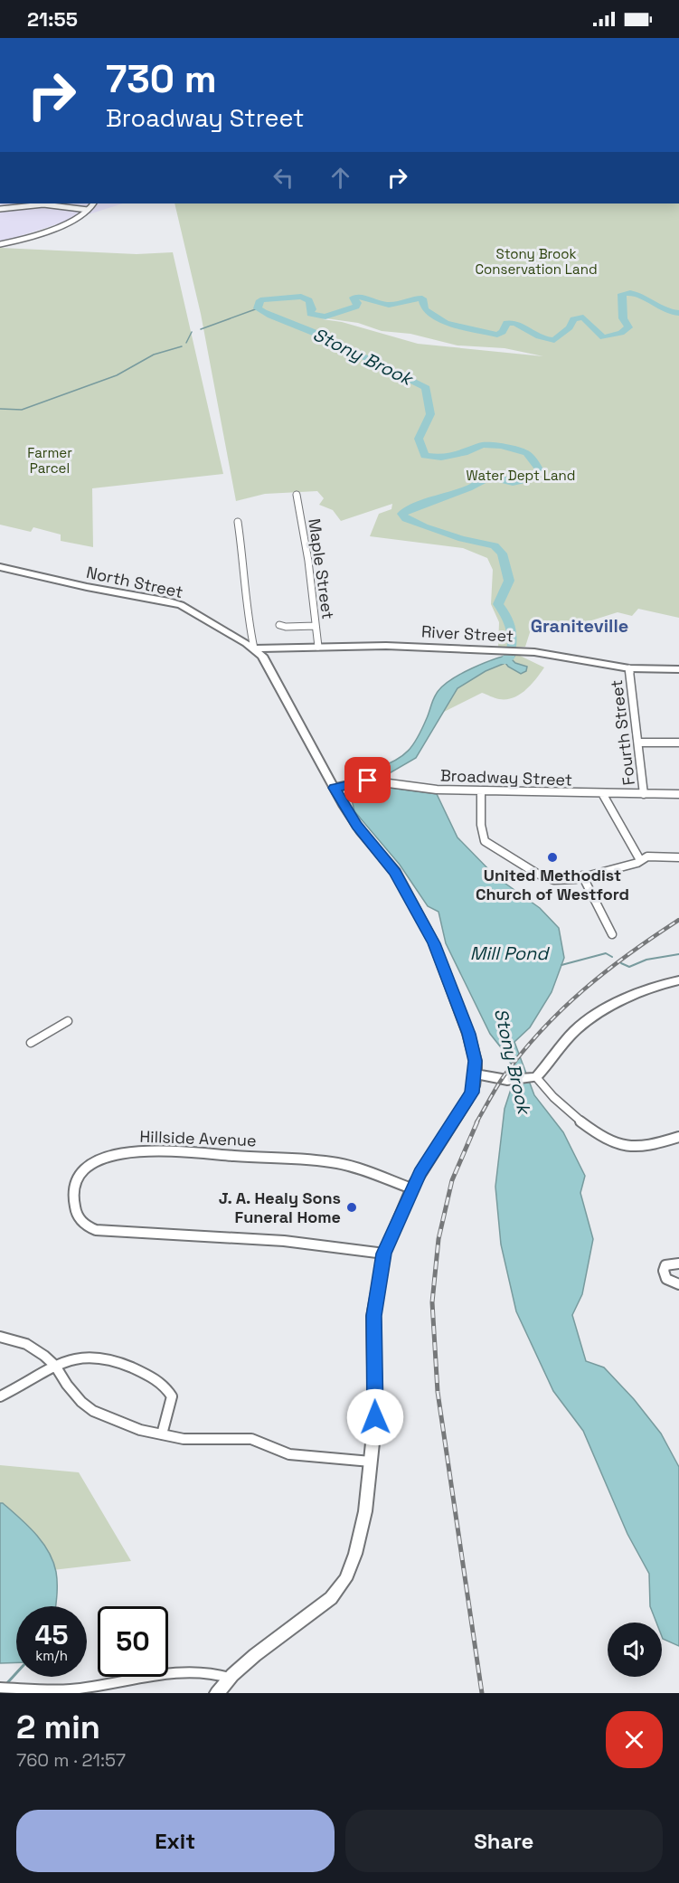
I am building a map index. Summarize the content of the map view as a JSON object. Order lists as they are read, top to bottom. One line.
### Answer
{"streets":{"main road":["North Street","River Street"],"street":["Maple Street","Fourth Street","Broadway Street","Hillside Avenue"]},"crossings":[["Maple Street","River Street"],["North Street","River Street"],["River Street","Fourth Street"],["Fourth Street","Broadway Street"]],"districts":["Graniteville"],"water":["Stony Brook","Mill Pond"],"parks":["Stony Brook Conservation Land","Farmer Parcel","Water Dept Land"],"places":["United Methodist Church of Westford","J. A. Healy Sons Funeral Home"],"page":{"status":"21:55","turn":["730 m","Broadway Street"],"speed":"45 km/h","limit":"50","heading":["2 min","760 m · 21:57"],"buttons":["Exit","Share"]}}
